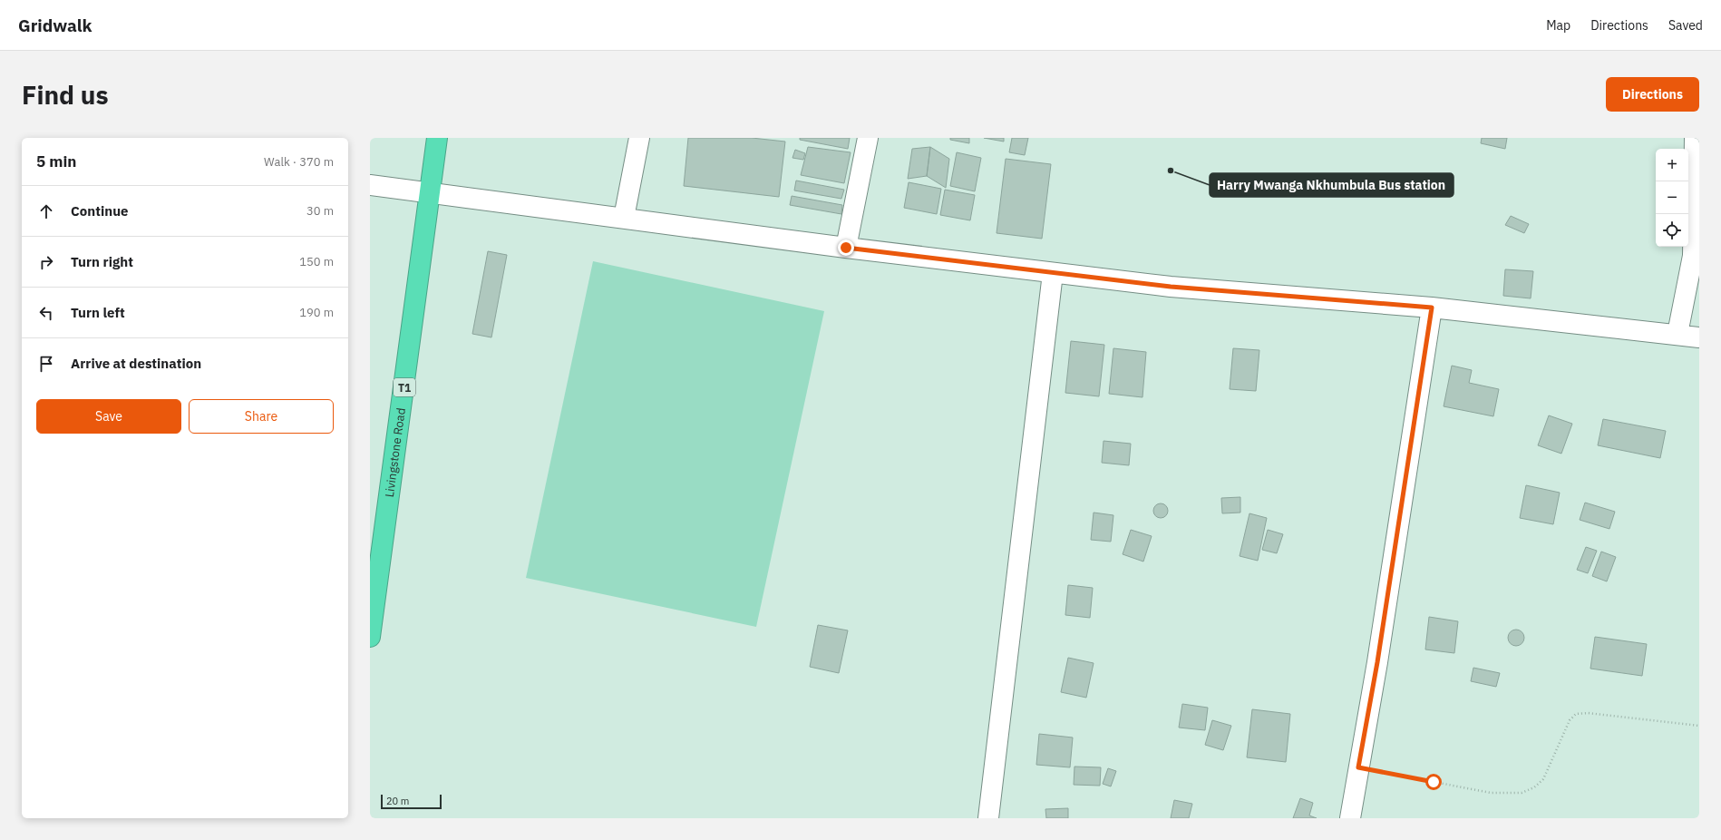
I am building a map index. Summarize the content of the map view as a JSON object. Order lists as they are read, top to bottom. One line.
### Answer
{"streets":{"highway":["T1","Livingstone Road"]},"places":["Harry Mwanga Nkhumbula Bus station"],"scale_bar":"20 m","page":{"header":"Gridwalk","nav":["Map","Directions","Saved"],"buttons":["Directions",["Save","Share"]],"title":"Find us","heading":["5 min","Walk · 370 m"],"map_buttons":["+","−"],"list":[["Continue","30 m"],["Turn right","150 m"],["Turn left","190 m"],"Arrive at destination"],"scale":"20 m"}}
